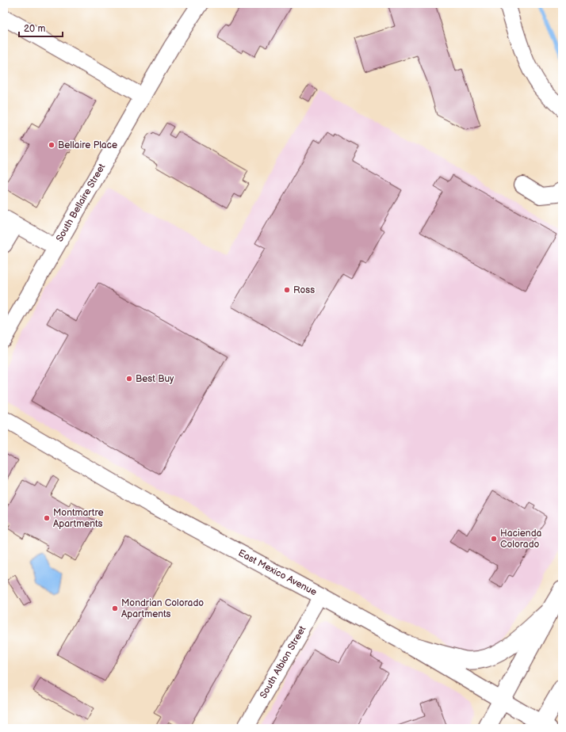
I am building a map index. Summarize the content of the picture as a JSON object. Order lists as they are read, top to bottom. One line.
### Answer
{"streets":{"street":["South Bellaire Street","East Mexico Avenue","South Albion Street"]},"crossings":[["East Mexico Avenue","South Albion Street"]],"places":["Bellaire Place","Ross","Best Buy","Montmartre Apartments","Hacienda Colorado","Mondrian Colorado Apartments"],"scale_bar":"20 m"}
